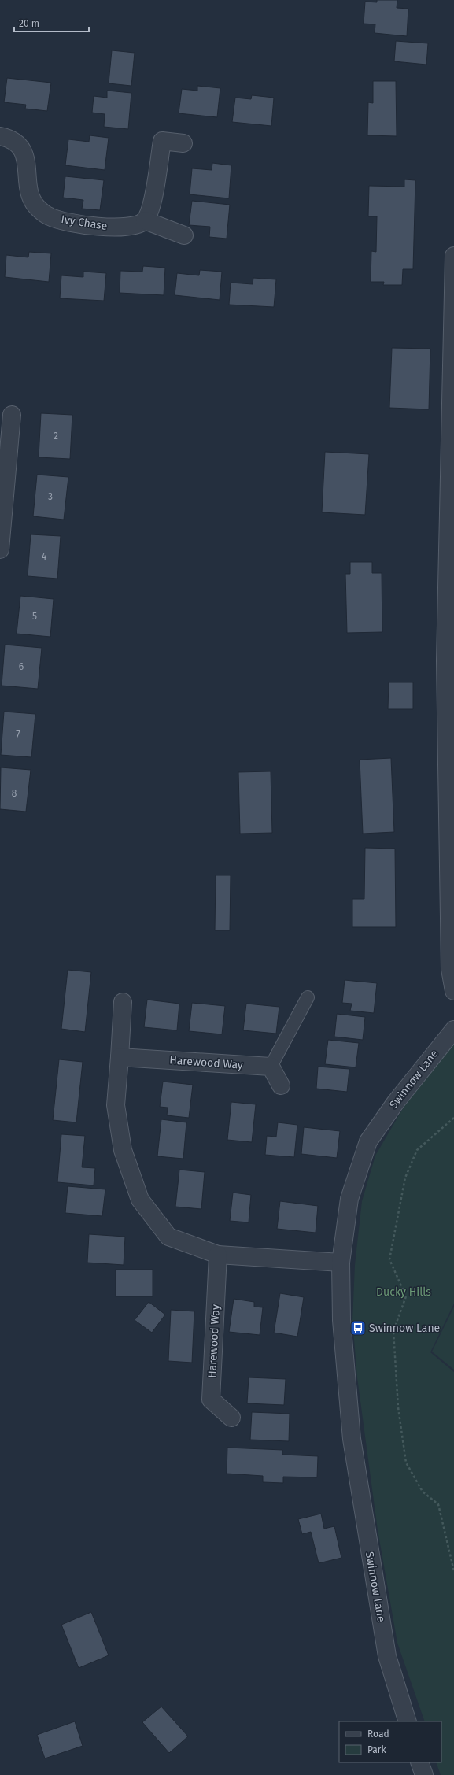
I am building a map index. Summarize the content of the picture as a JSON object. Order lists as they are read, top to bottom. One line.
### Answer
{"streets":{"street":["Ivy Chase","Harewood Way","Swinnow Lane"]},"parks":["Ducky Hills"],"places":{"bus stop":["Swinnow Lane"]},"house_numbers":["2","3","4","5","6","7","8"],"legend":["Road","Park"],"scale_bar":"20 m"}
